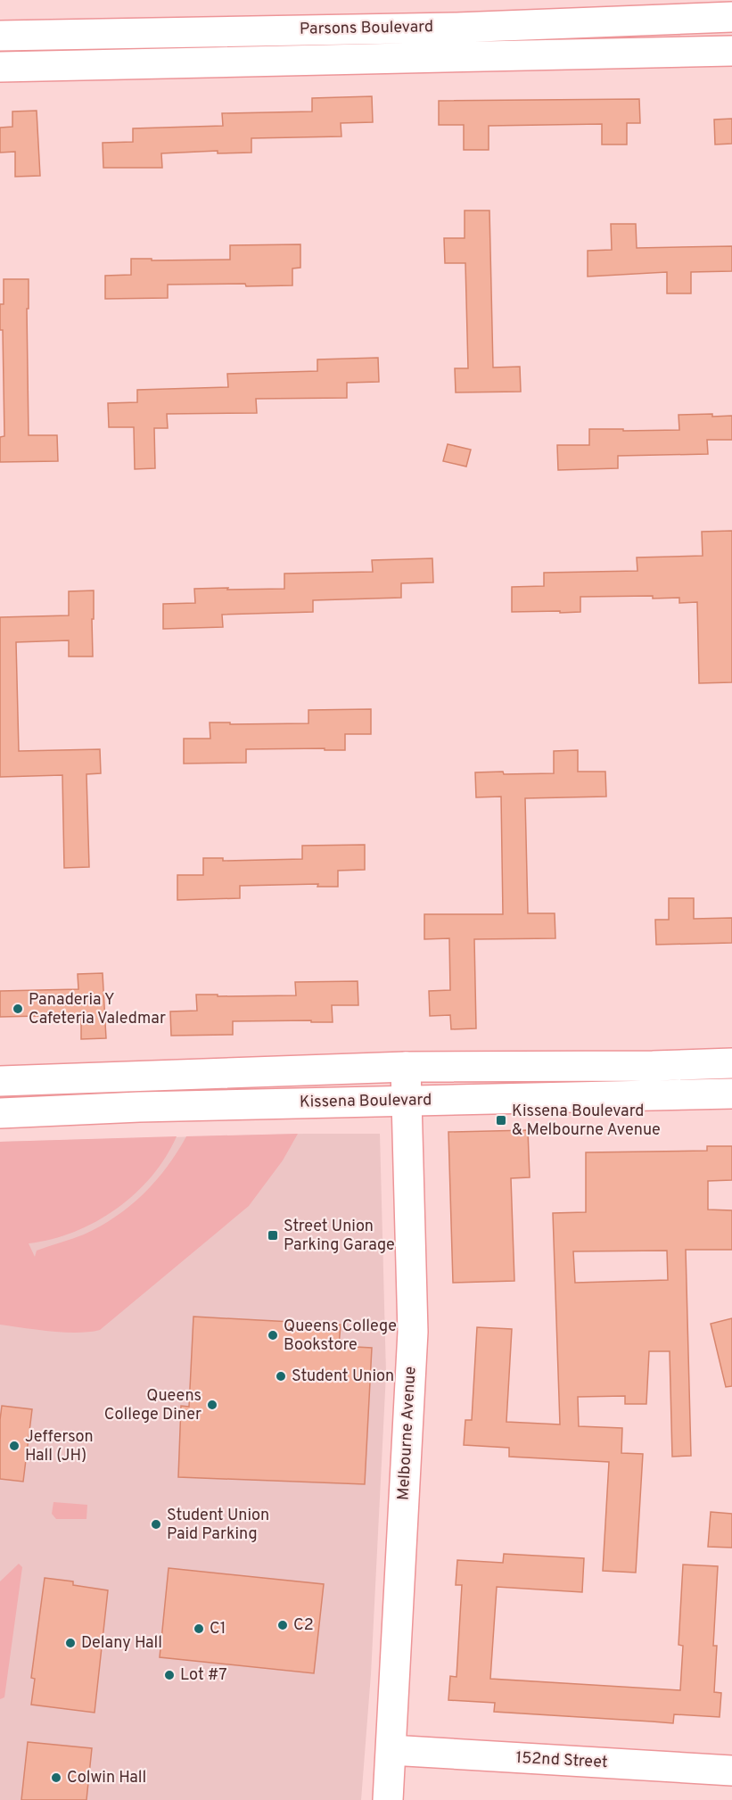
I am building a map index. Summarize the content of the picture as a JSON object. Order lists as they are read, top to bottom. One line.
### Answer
{"streets":{"street":["Parsons Boulevard","Kissena Boulevard","Melbourne Avenue","152nd Street"]},"crossings":[["Kissena Boulevard","Melbourne Avenue"],["Melbourne Avenue","152nd Street"]],"places":{"other":["Panaderia Y Cafeteria Valedmar","Queens College Bookstore","Student Union","Queens College Diner","Jefferson Hall (JH)","Student Union Paid Parking","C2","C1","Delany Hall","Lot #7","Colwin Hall"],"transit":["Kissena Boulevard & Melbourne Avenue","Street Union Parking Garage"]}}
